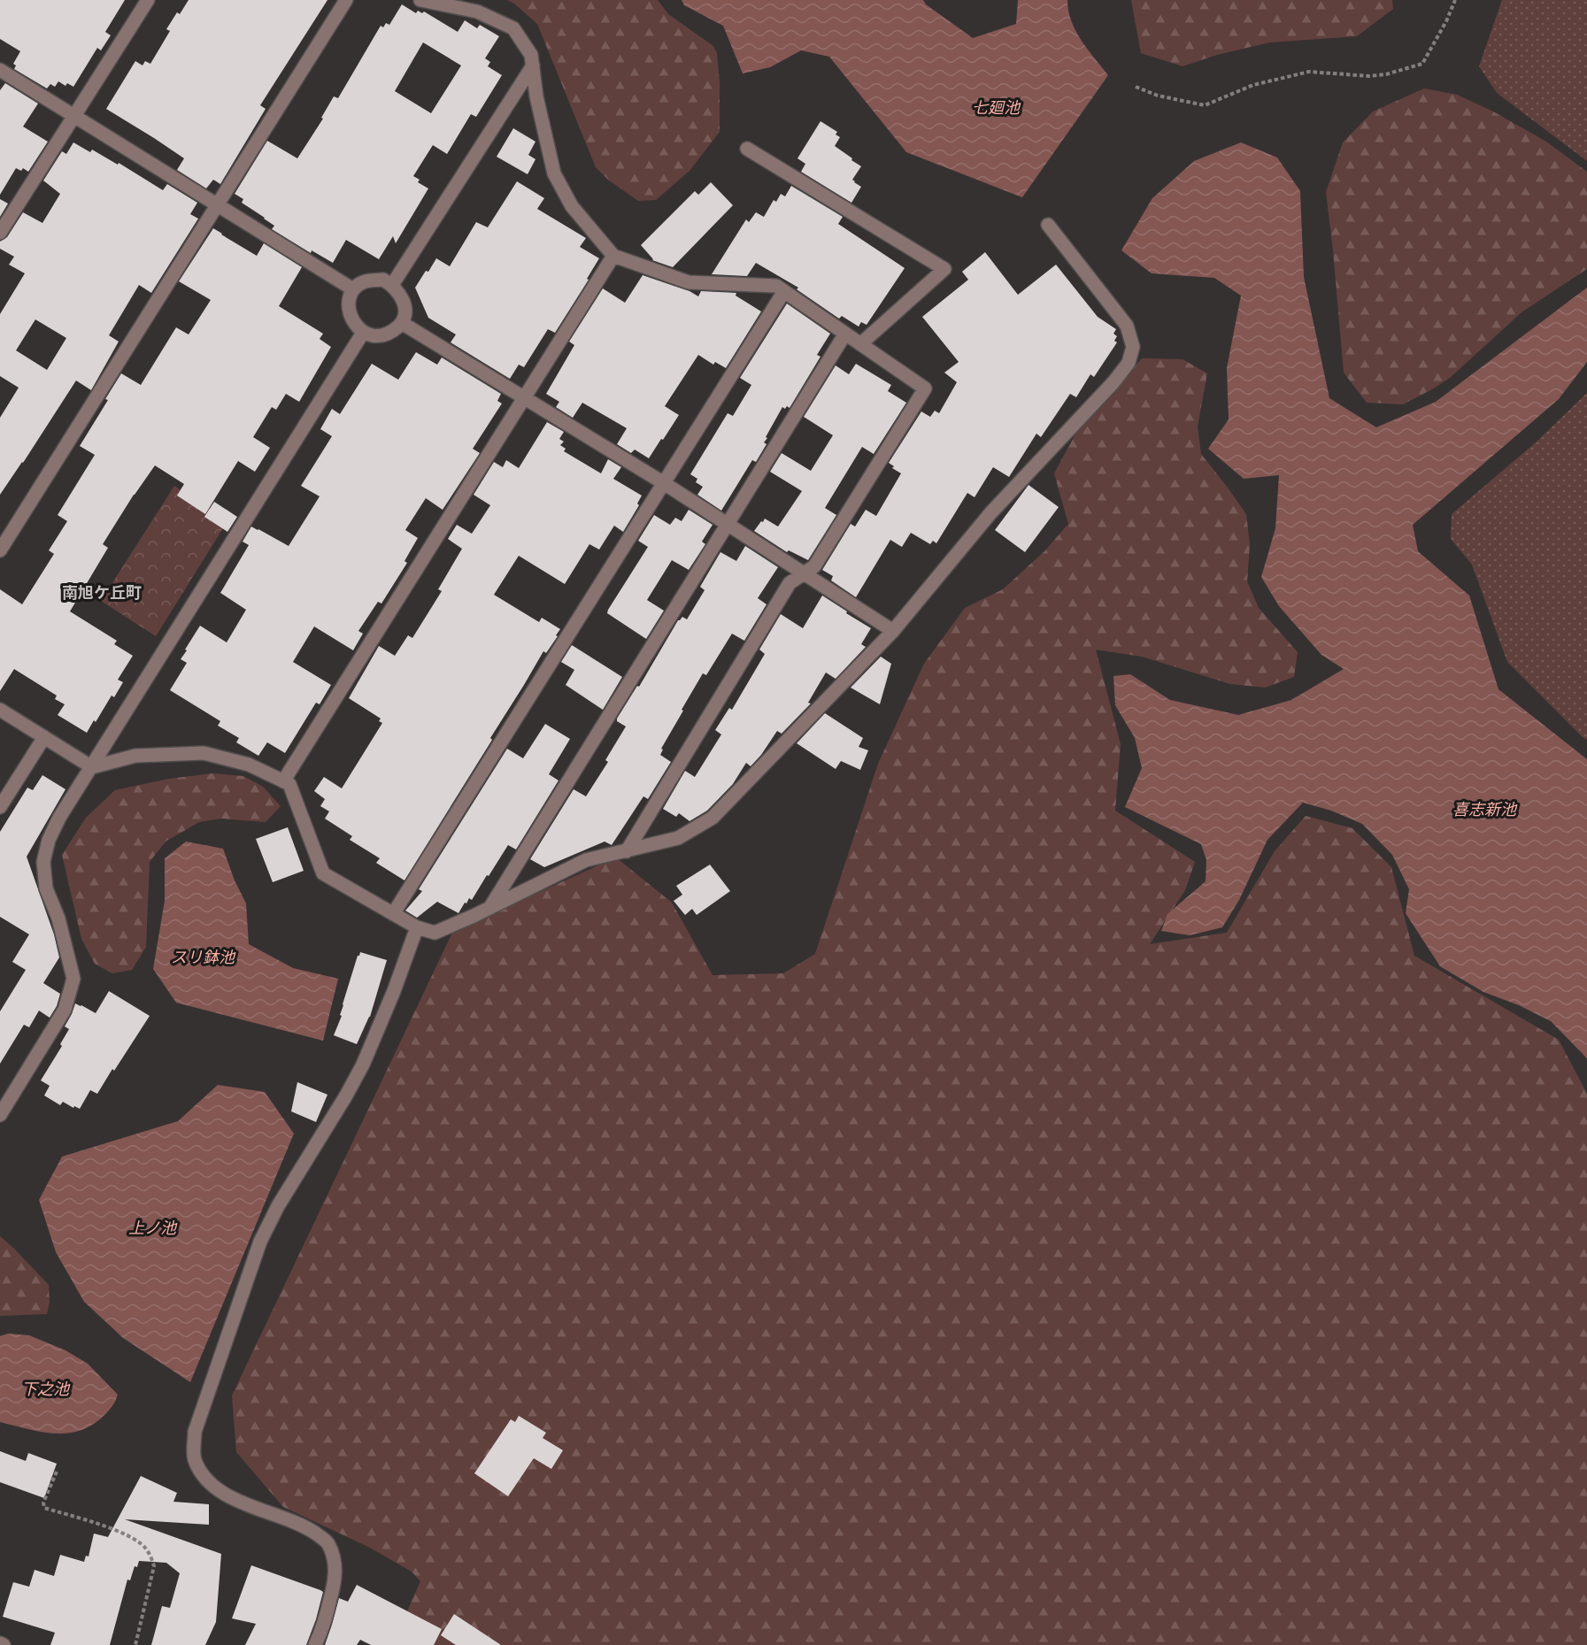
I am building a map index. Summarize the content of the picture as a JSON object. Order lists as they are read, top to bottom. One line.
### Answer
{"districts":["南旭ケ丘町"],"water":["七廻池","喜志新池","スリ鉢池","上ノ池","下之池"]}
